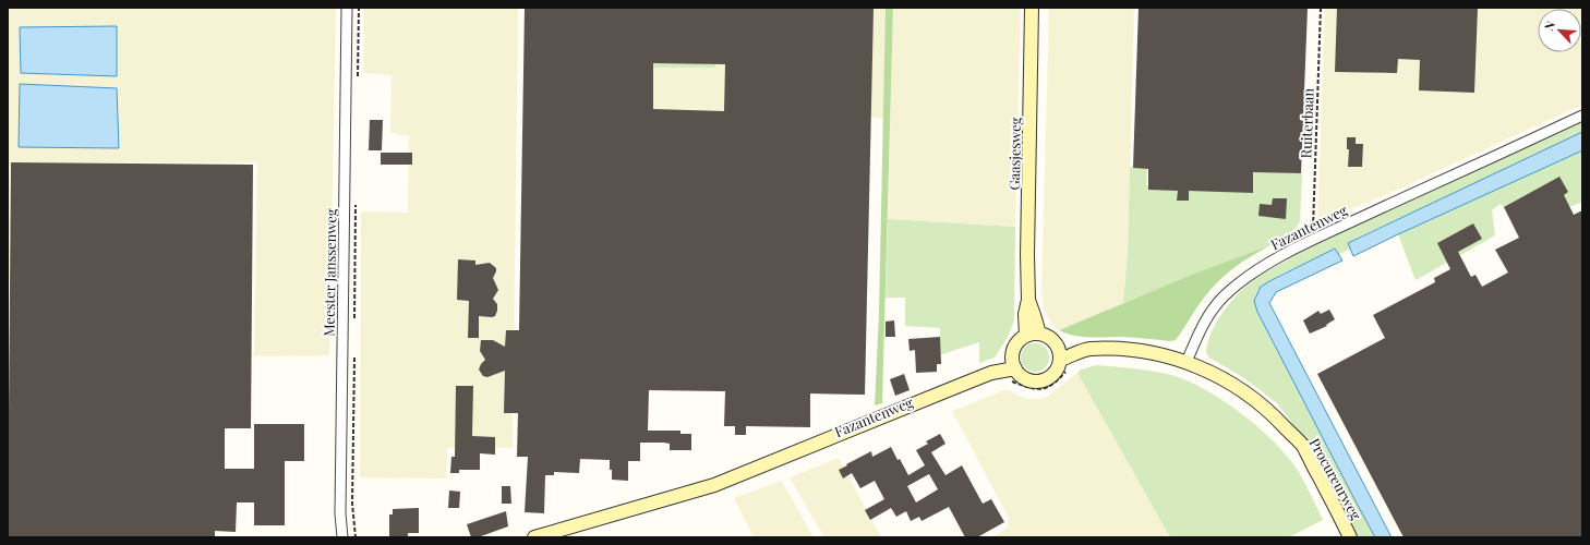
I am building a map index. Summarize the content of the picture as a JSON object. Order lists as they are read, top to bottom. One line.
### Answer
{"streets":{"main road":["Gaasjesweg","Fazantenweg","Procureurweg"],"street":["Meester Janssenweg"],"path":["Ruiterbaan"]},"crossings":[["Ruiterbaan","Fazantenweg"],["Gaasjesweg","Fazantenweg"],["Fazantenweg","Procureurweg"]],"north":"top left"}
